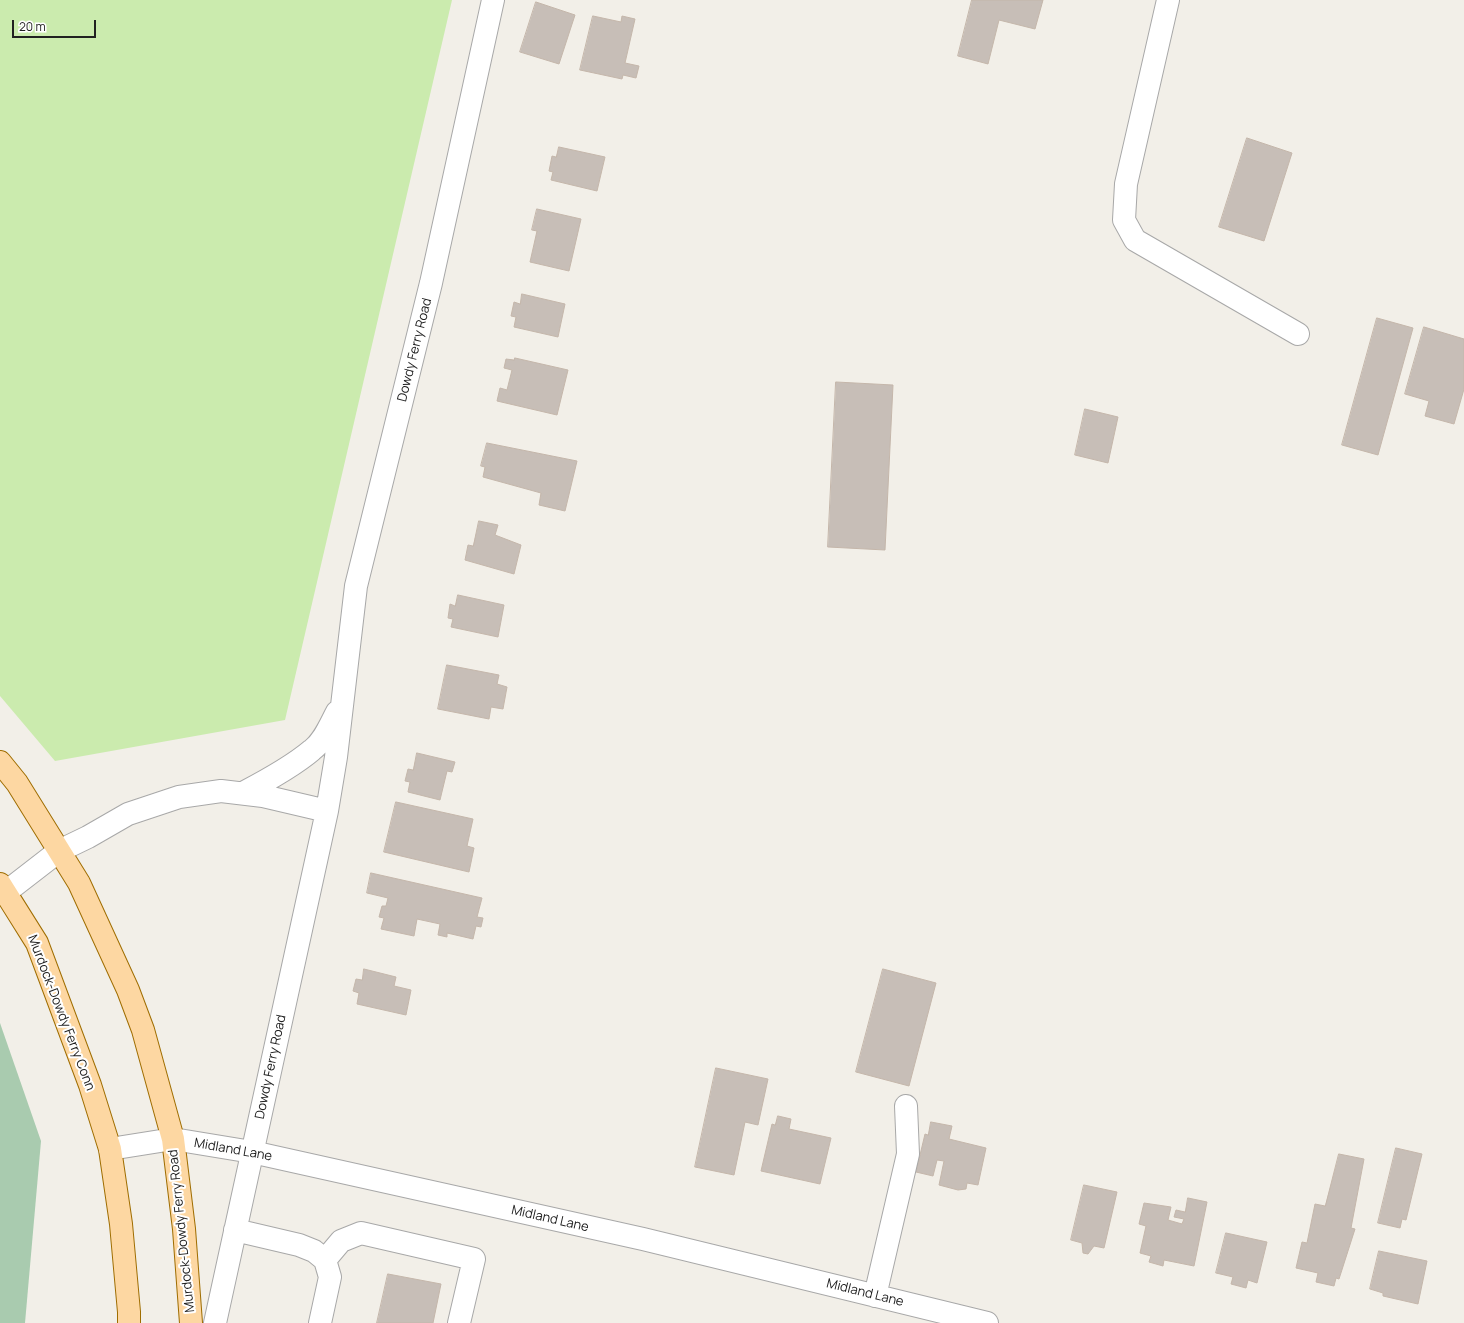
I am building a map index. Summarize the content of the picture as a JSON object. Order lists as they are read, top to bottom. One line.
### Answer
{"streets":{"main road":["Murdock-Dowdy Ferry Conn","Murdock-Dowdy Ferry Road"],"street":["Dowdy Ferry Road","Midland Lane"]},"crossings":[["Dowdy Ferry Road","Midland Lane"],["Murdock-Dowdy Ferry Conn","Midland Lane"],["Midland Lane","Murdock-Dowdy Ferry Road"]],"scale_bar":"20 m"}
